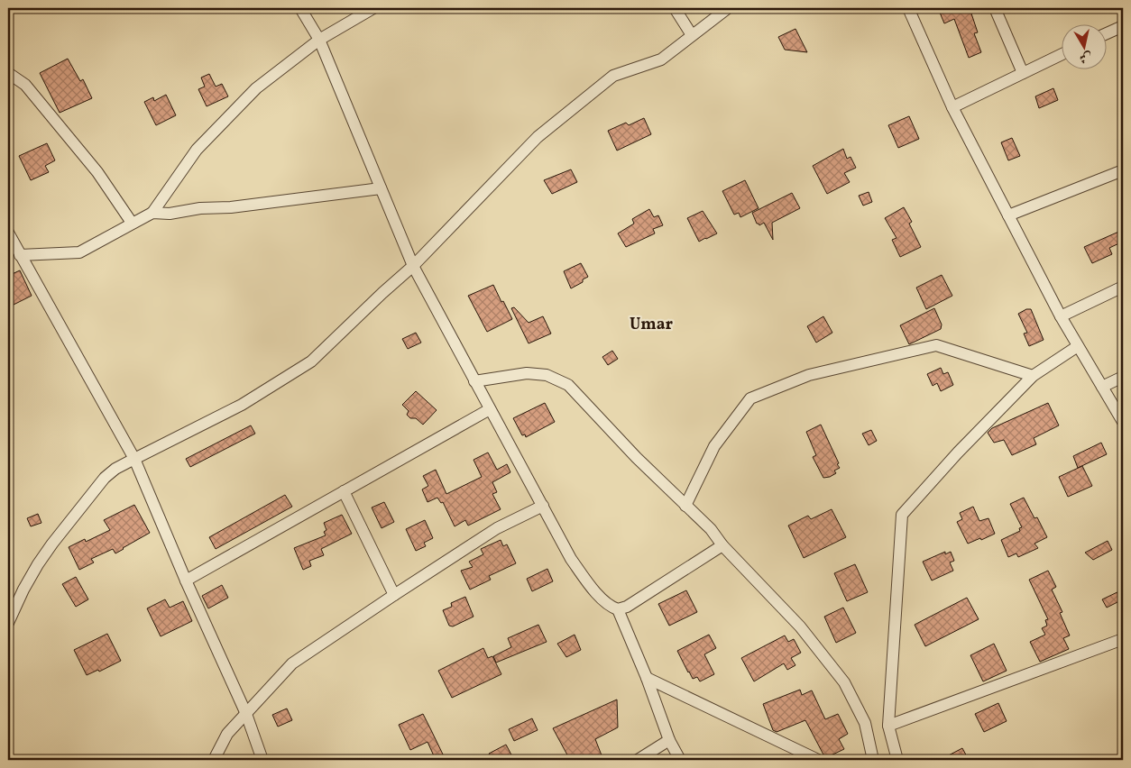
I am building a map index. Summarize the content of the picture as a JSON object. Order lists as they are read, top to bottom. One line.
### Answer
{"districts":["Umar"],"north":"bottom"}
